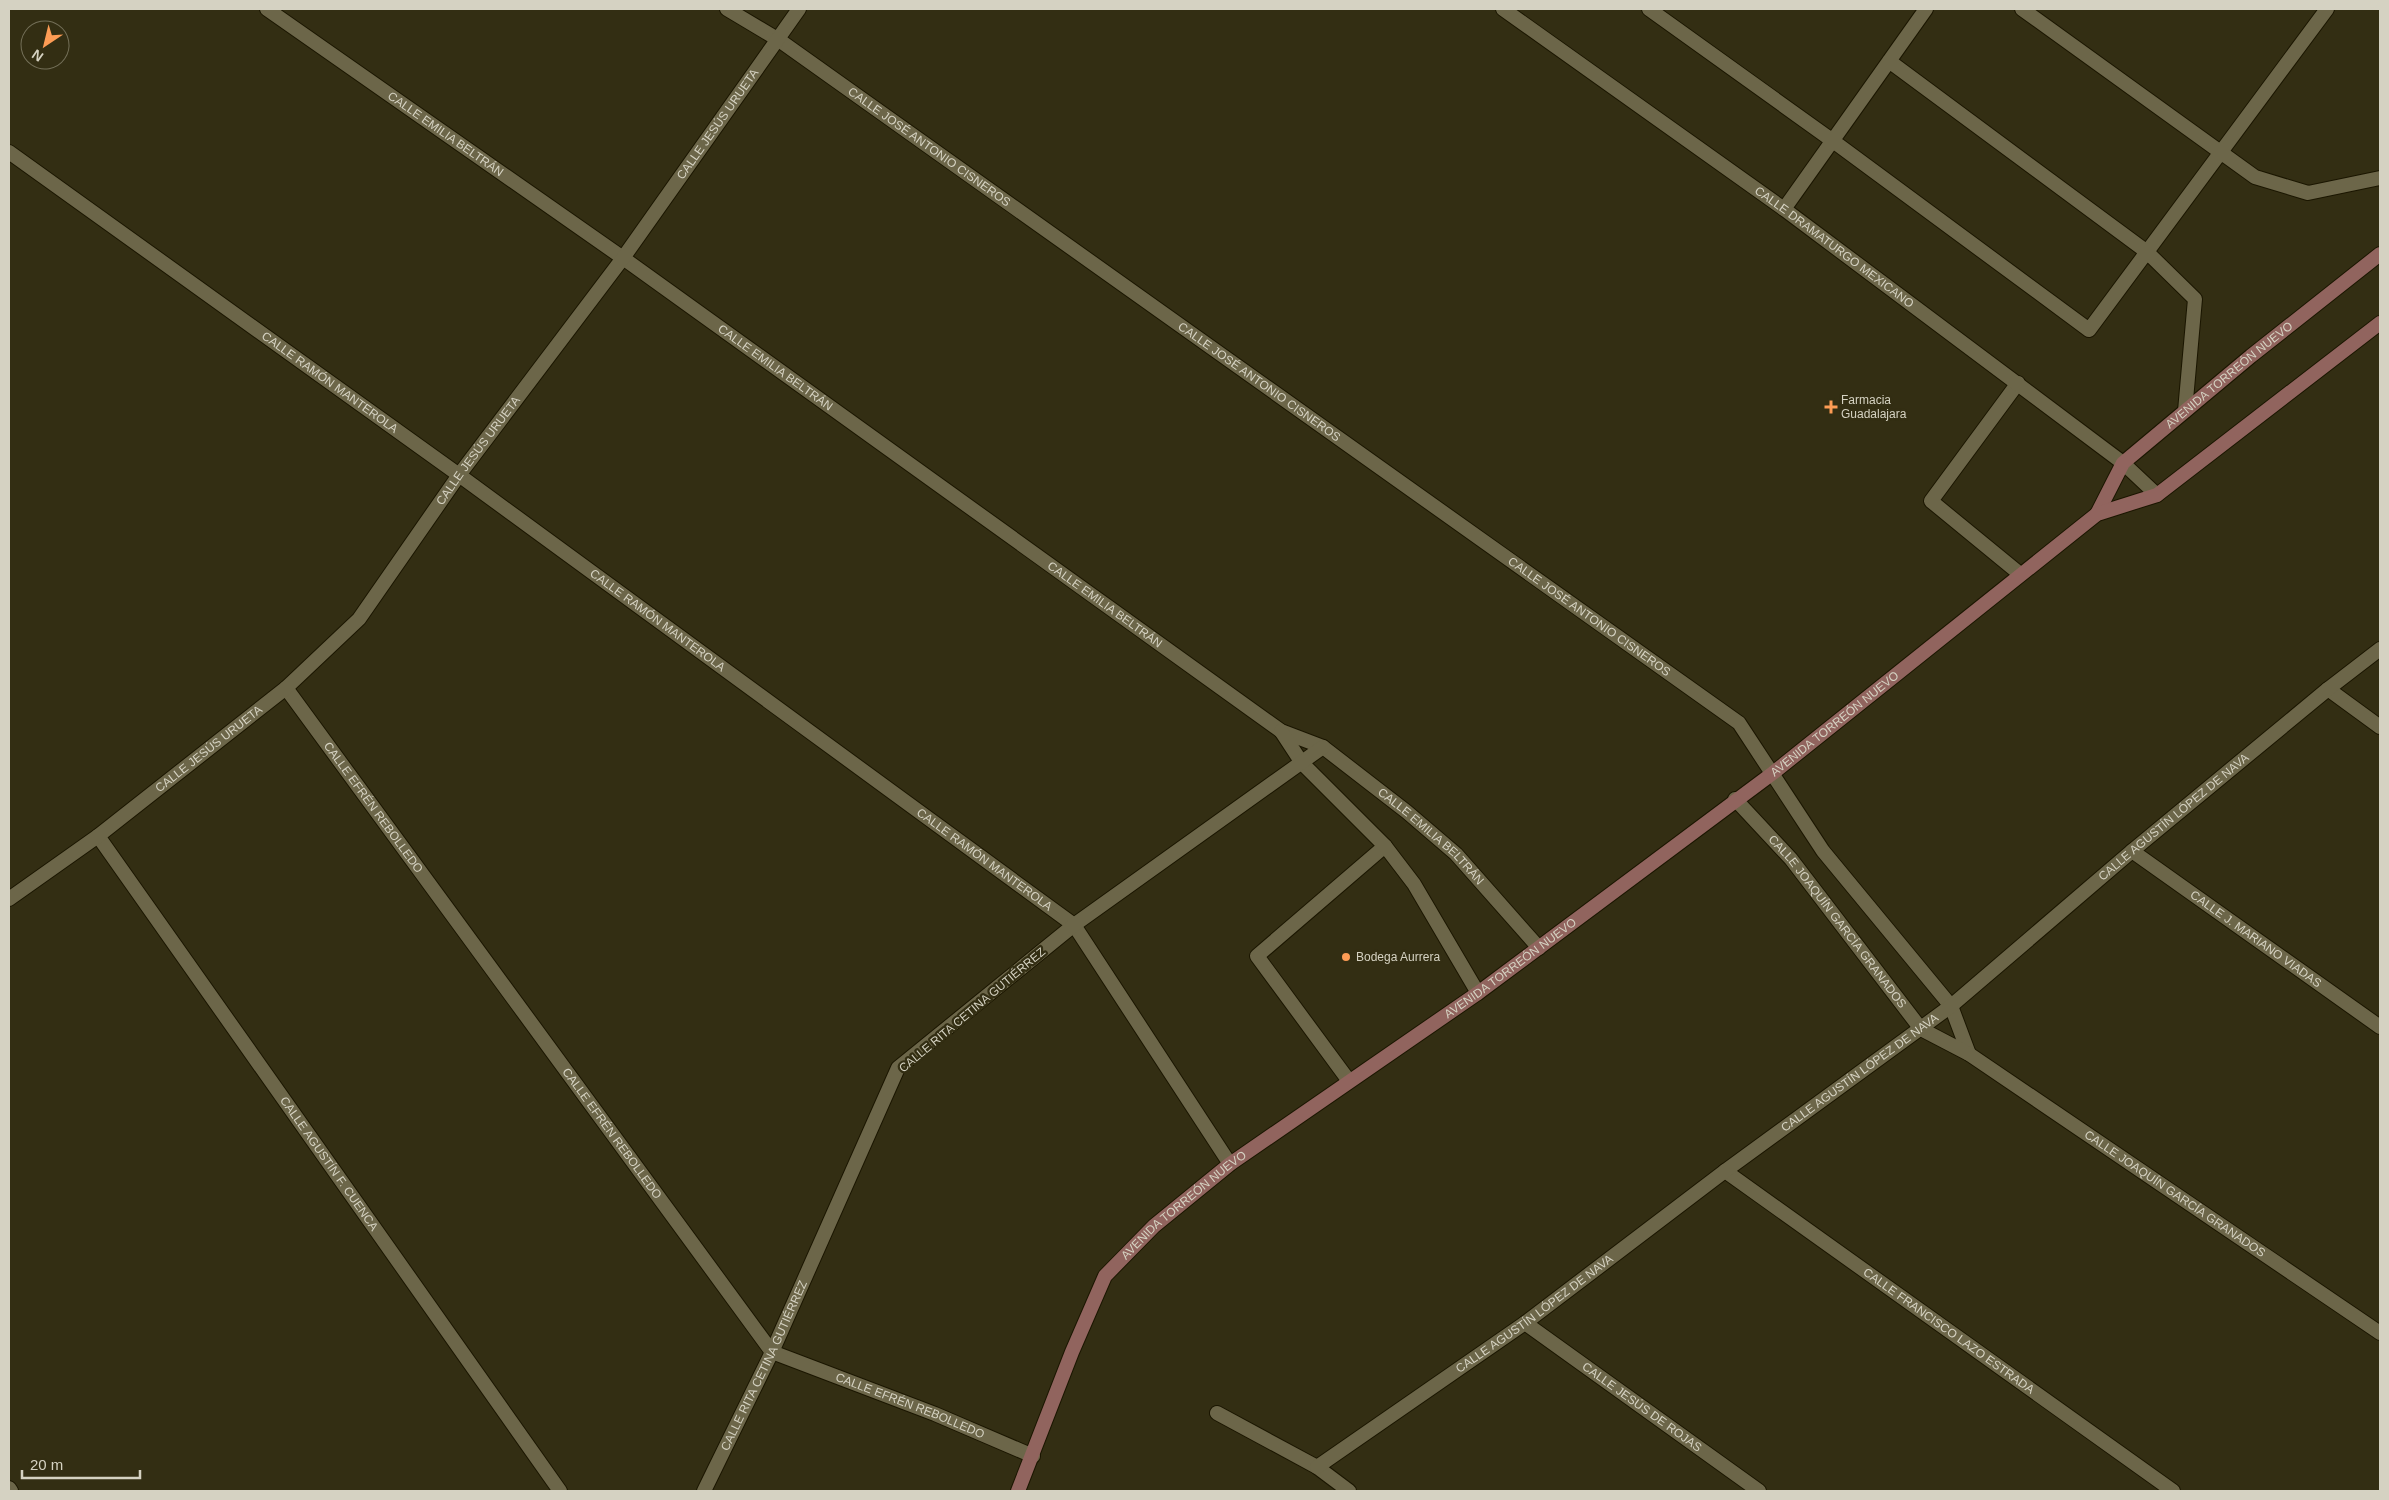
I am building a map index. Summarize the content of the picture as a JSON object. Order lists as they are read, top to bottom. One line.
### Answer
{"streets":{"main road":["AVENIDA TORREÓN NUEVO"],"street":["CALLE JESÚS URUETA","CALLE EMILIA BELTRÁN","CALLE JOSÉ ANTONIO CISNEROS","CALLE DRAMATURGO MEXICANO","CALLE RAMÓN MANTEROLA","CALLE EFRÉN REBOLLEDO","CALLE AGUSTÍN LÓPEZ DE NAVA","CALLE JOAQUÍN GARCÍA GRANADOS","CALLE J. MARIANO VIADAS","CALLE RITA CETINA GUTIÉRREZ","CALLE AGUSTÍN F. CUENCA","CALLE FRANCISCO LAZO ESTRADA","CALLE JESÚS DE ROJAS"]},"crossings":[["CALLE JESÚS URUETA","CALLE EMILIA BELTRÁN"],["CALLE JESÚS URUETA","CALLE JOSÉ ANTONIO CISNEROS"],["CALLE JESÚS URUETA","CALLE RAMÓN MANTEROLA"],["CALLE JESÚS URUETA","CALLE EFRÉN REBOLLEDO"],["CALLE JESÚS URUETA","CALLE AGUSTÍN F. CUENCA"],["CALLE EMILIA BELTRÁN","AVENIDA TORREÓN NUEVO"],["CALLE EMILIA BELTRÁN","CALLE RITA CETINA GUTIÉRREZ"],["CALLE JOSÉ ANTONIO CISNEROS","AVENIDA TORREÓN NUEVO"],["CALLE DRAMATURGO MEXICANO","AVENIDA TORREÓN NUEVO"],["AVENIDA TORREÓN NUEVO","CALLE RAMÓN MANTEROLA"],["AVENIDA TORREÓN NUEVO","CALLE EFRÉN REBOLLEDO"],["AVENIDA TORREÓN NUEVO","CALLE JOAQUÍN GARCÍA GRANADOS"],["CALLE RAMÓN MANTEROLA","CALLE RITA CETINA GUTIÉRREZ"],["CALLE EFRÉN REBOLLEDO","CALLE RITA CETINA GUTIÉRREZ"],["CALLE AGUSTÍN LÓPEZ DE NAVA","CALLE JOAQUÍN GARCÍA GRANADOS"],["CALLE AGUSTÍN LÓPEZ DE NAVA","CALLE J. MARIANO VIADAS"],["CALLE AGUSTÍN LÓPEZ DE NAVA","CALLE FRANCISCO LAZO ESTRADA"],["CALLE AGUSTÍN LÓPEZ DE NAVA","CALLE JESÚS DE ROJAS"]],"places":{"health":["Farmacia Guadalajara"],"other":["Bodega Aurrera"]},"scale_bar":"20 m","north":"bottom left"}
